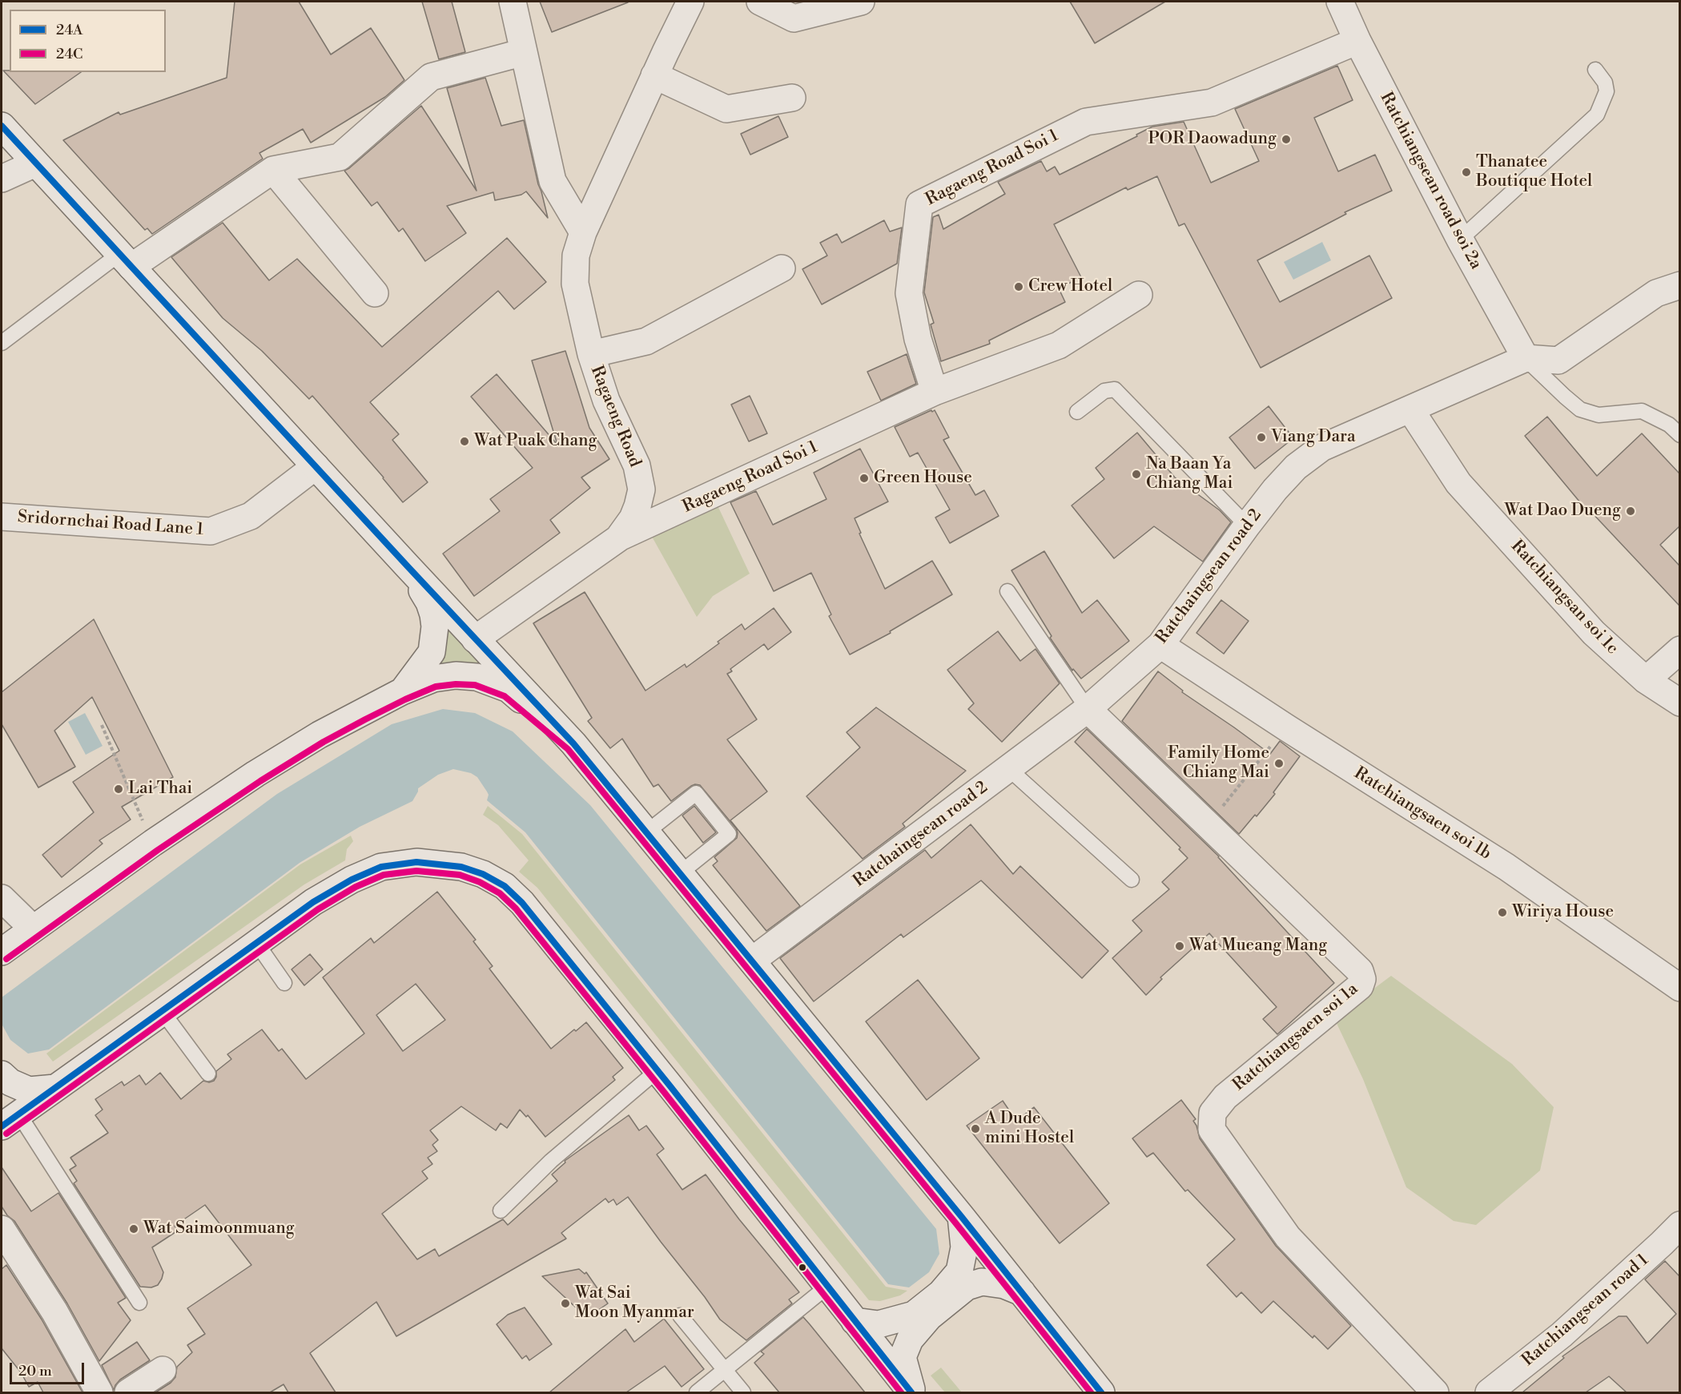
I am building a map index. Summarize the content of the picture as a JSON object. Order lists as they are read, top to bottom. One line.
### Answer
{"streets":{"street":["Ragaeng Road Soi 1","Ratchiangsean road soi 2a","Ragaeng Road","Sridornchai Road Lane 1","Ratchaingsean road 2","Ratchiangsan soi 1c","Ratchiangsaen soi 1b","Ratchiangsaen soi 1a","Ratchiangsean road 1"]},"crossings":[["Ragaeng Road Soi 1","Ratchiangsean road soi 2a"],["Ragaeng Road Soi 1","Ragaeng Road"],["Ratchiangsean road soi 2a","Ratchaingsean road 2"],["Ratchaingsean road 2","Ratchiangsan soi 1c"],["Ratchaingsean road 2","Ratchiangsaen soi 1b"],["Ratchaingsean road 2","Ratchiangsaen soi 1a"]],"places":["POR Daowadung","Thanatee Boutique Hotel","Crew Hotel","Viang Dara","Wat Puak Chang","Na Baan Ya Chiang Mai","Green House","Wat Dao Dueng","Family Home Chiang Mai","Lai Thai","Wiriya House","Wat Mueang Mang","A Dude mini Hostel","Wat Saimoonmuang","Wat Sai Moon Myanmar"],"lines":["transit line 24A","transit line 24C"],"legend":["24A","24C"],"scale_bar":"20 m"}
